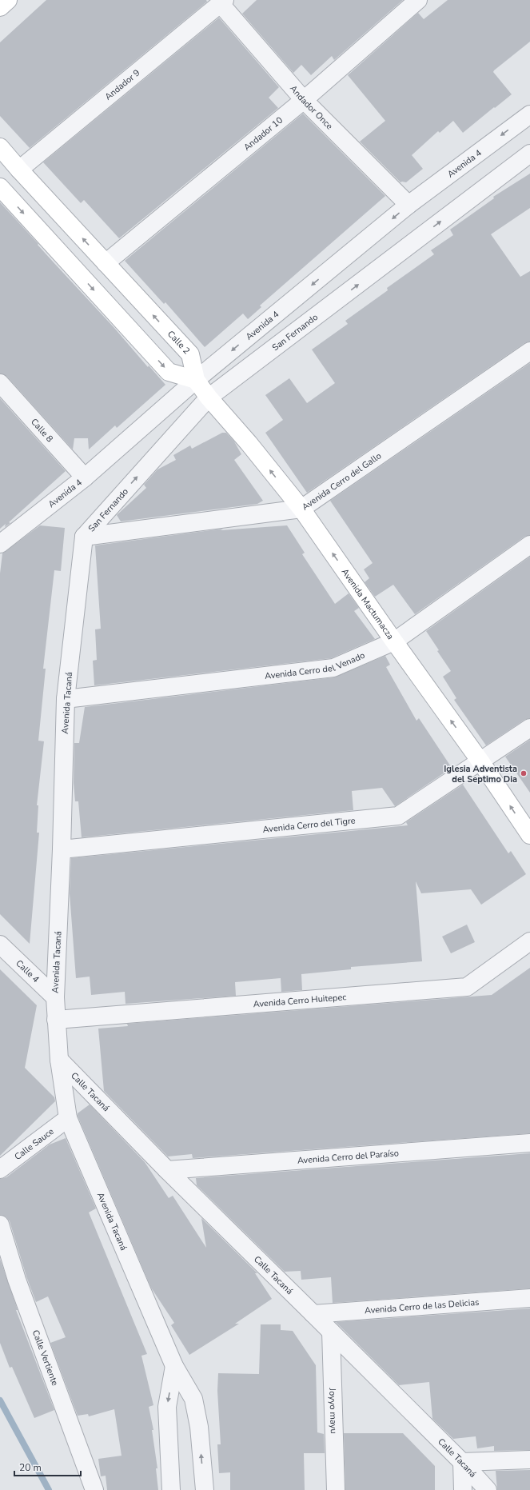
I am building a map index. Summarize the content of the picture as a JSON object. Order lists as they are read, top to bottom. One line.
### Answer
{"streets":{"street":["Andador 9","Andador Once","Andador 10","Avenida 4","San Fernando","Calle 2","Calle 8","Avenida Cerro del Gallo","Avenida Mactumacza","Avenida Cerro del Venado","Avenida Tacaná","Avenida Cerro del Tigre","Calle 4","Avenida Cerro Huitepec","Calle Tacaná","Calle Sauce","Avenida Cerro del Paraíso","Avenida Cerro de las Delicias","Calle Vertiente","Joyyo mayu"]},"crossings":[["Andador 9","Andador Once"],["Andador 9","Calle 2"],["Andador Once","Andador 10"],["Andador Once","Avenida 4"],["Andador 10","Calle 2"],["Avenida 4","Calle 2"],["Avenida 4","Calle 8"],["Avenida 4","Avenida Mactumacza"],["San Fernando","Avenida Cerro del Gallo"],["San Fernando","Avenida Mactumacza"],["San Fernando","Avenida Tacaná"],["Calle 2","Avenida Mactumacza"],["Avenida Cerro del Gallo","Avenida Mactumacza"],["Avenida Cerro del Gallo","Avenida Tacaná"],["Avenida Mactumacza","Avenida Cerro del Venado"],["Avenida Mactumacza","Avenida Cerro del Tigre"],["Avenida Cerro del Venado","Avenida Tacaná"],["Avenida Tacaná","Avenida Cerro del Tigre"],["Avenida Tacaná","Calle 4"],["Avenida Tacaná","Avenida Cerro Huitepec"],["Avenida Tacaná","Calle Tacaná"],["Avenida Tacaná","Calle Sauce"],["Calle Tacaná","Avenida Cerro del Paraíso"],["Calle Tacaná","Avenida Cerro de las Delicias"],["Calle Tacaná","Joyyo mayu"]],"one_way":["Avenida 4","San Fernando","Avenida Mactumacza"],"places":["Iglesia Adventista del Septimo Dia"],"scale_bar":"20 m"}
